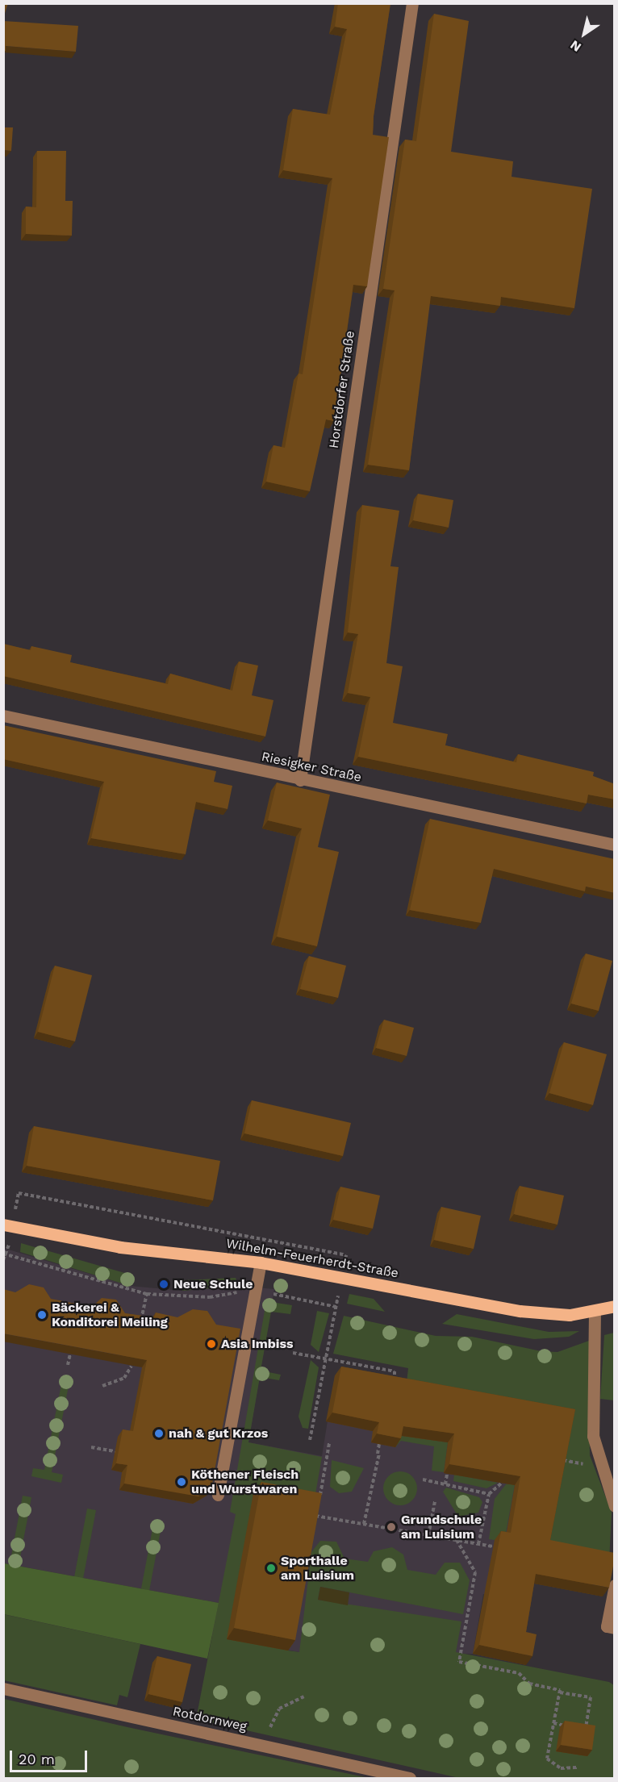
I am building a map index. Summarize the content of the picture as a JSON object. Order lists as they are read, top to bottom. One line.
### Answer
{"streets":{"main road":["Wilhelm-Feuerherdt-Straße"],"street":["Horstdorfer Straße","Riesigker Straße","Rotdornweg"]},"crossings":[["Horstdorfer Straße","Riesigker Straße"]],"places":["Neue Schule","Bäckerei & Konditorei Meiling","Asia Imbiss","nah & gut Krzos","Köthener Fleisch und Wurstwaren","Grundschule am Luisium","Sporthalle am Luisium"],"scale_bar":"20 m","north":"bottom left"}
